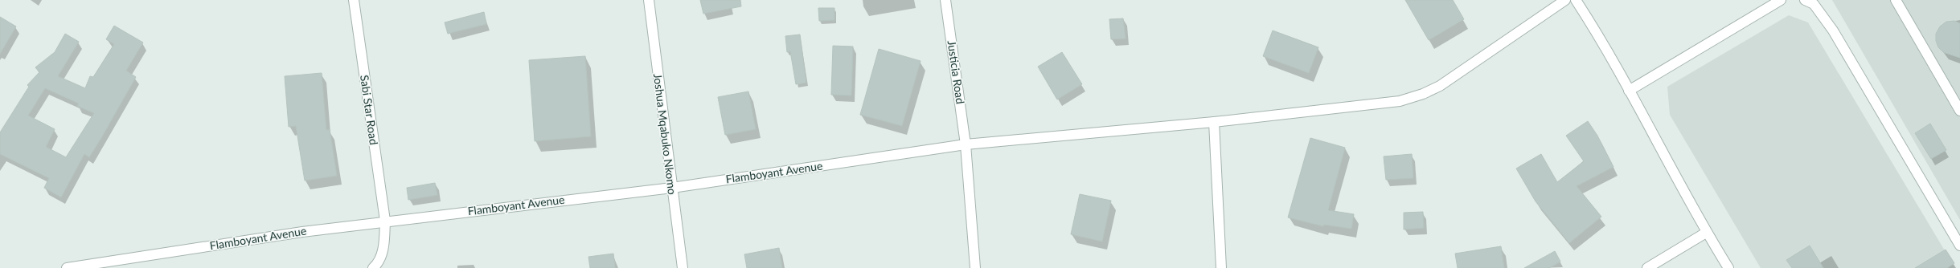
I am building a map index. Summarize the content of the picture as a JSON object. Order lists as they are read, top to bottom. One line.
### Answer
{"streets":{"street":["Justicia Road","Sabi Star Road","Joshua Mqabuko Nkomo","Flamboyant Avenue"]},"crossings":[["Justicia Road","Flamboyant Avenue"],["Sabi Star Road","Flamboyant Avenue"],["Joshua Mqabuko Nkomo","Flamboyant Avenue"]]}
